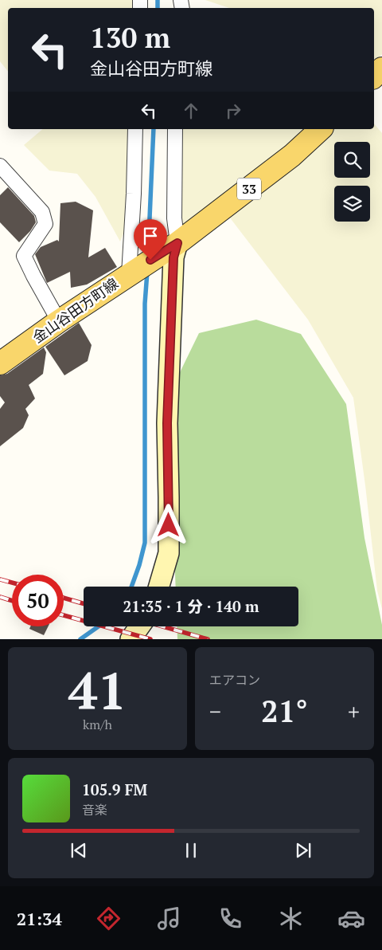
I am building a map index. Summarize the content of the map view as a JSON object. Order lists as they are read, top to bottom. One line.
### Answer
{"streets":{"main road":["33","金山谷田方町線"]},"page":{"turn":["130 m","金山谷田方町線"],"limit":"50","trip":"21:35 · 1 分 · 140 m","tile":[["41","km/h"],"エアコン"],"heat":["−","21°","+"],"song":["105.9 FM","音楽"],"tabs":"21:34"}}
